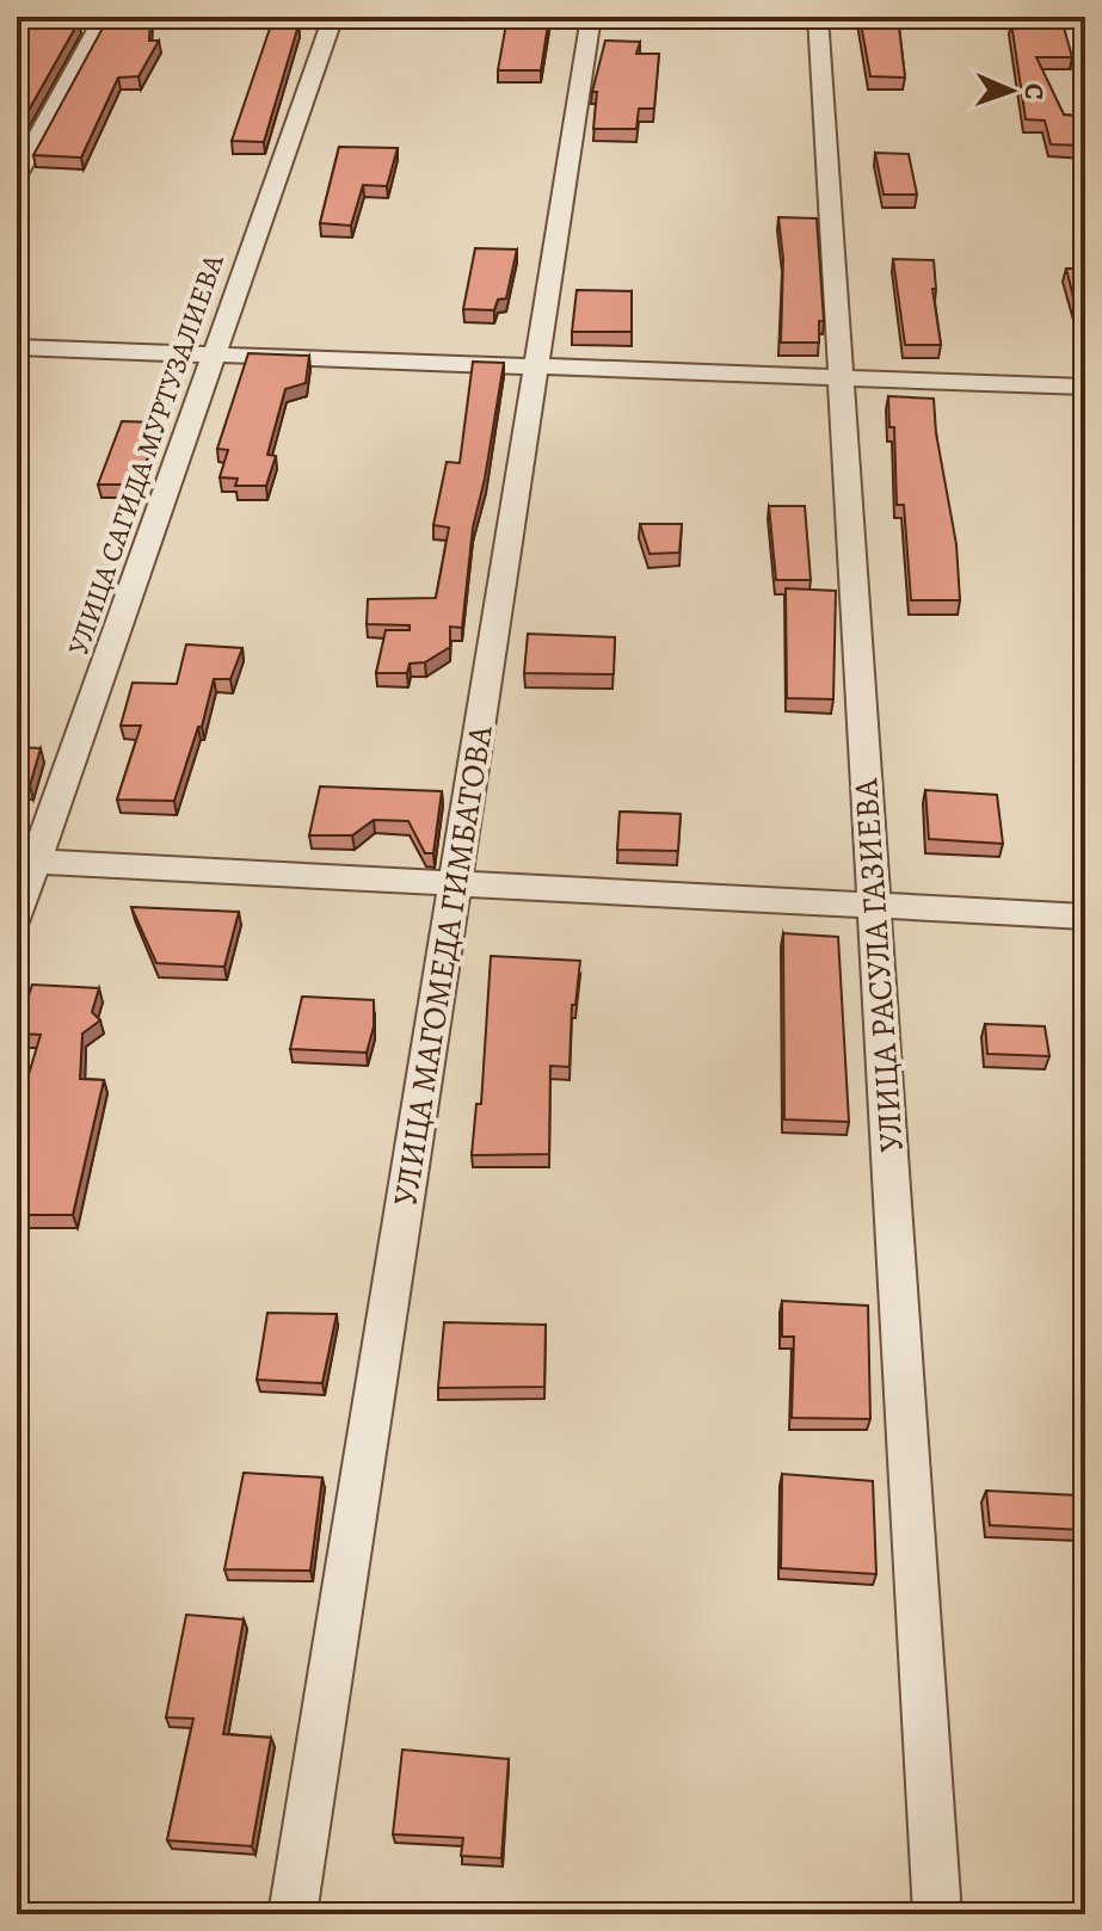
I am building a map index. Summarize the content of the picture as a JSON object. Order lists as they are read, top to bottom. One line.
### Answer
{"streets":{"street":["УЛИЦА САГИДА МУРТУЗАЛИЕВА","УЛИЦА МАГОМЕДА ГИМБАТОВА","УЛИЦА РАСУЛА ГАЗИЕВА"]},"north":"right"}
